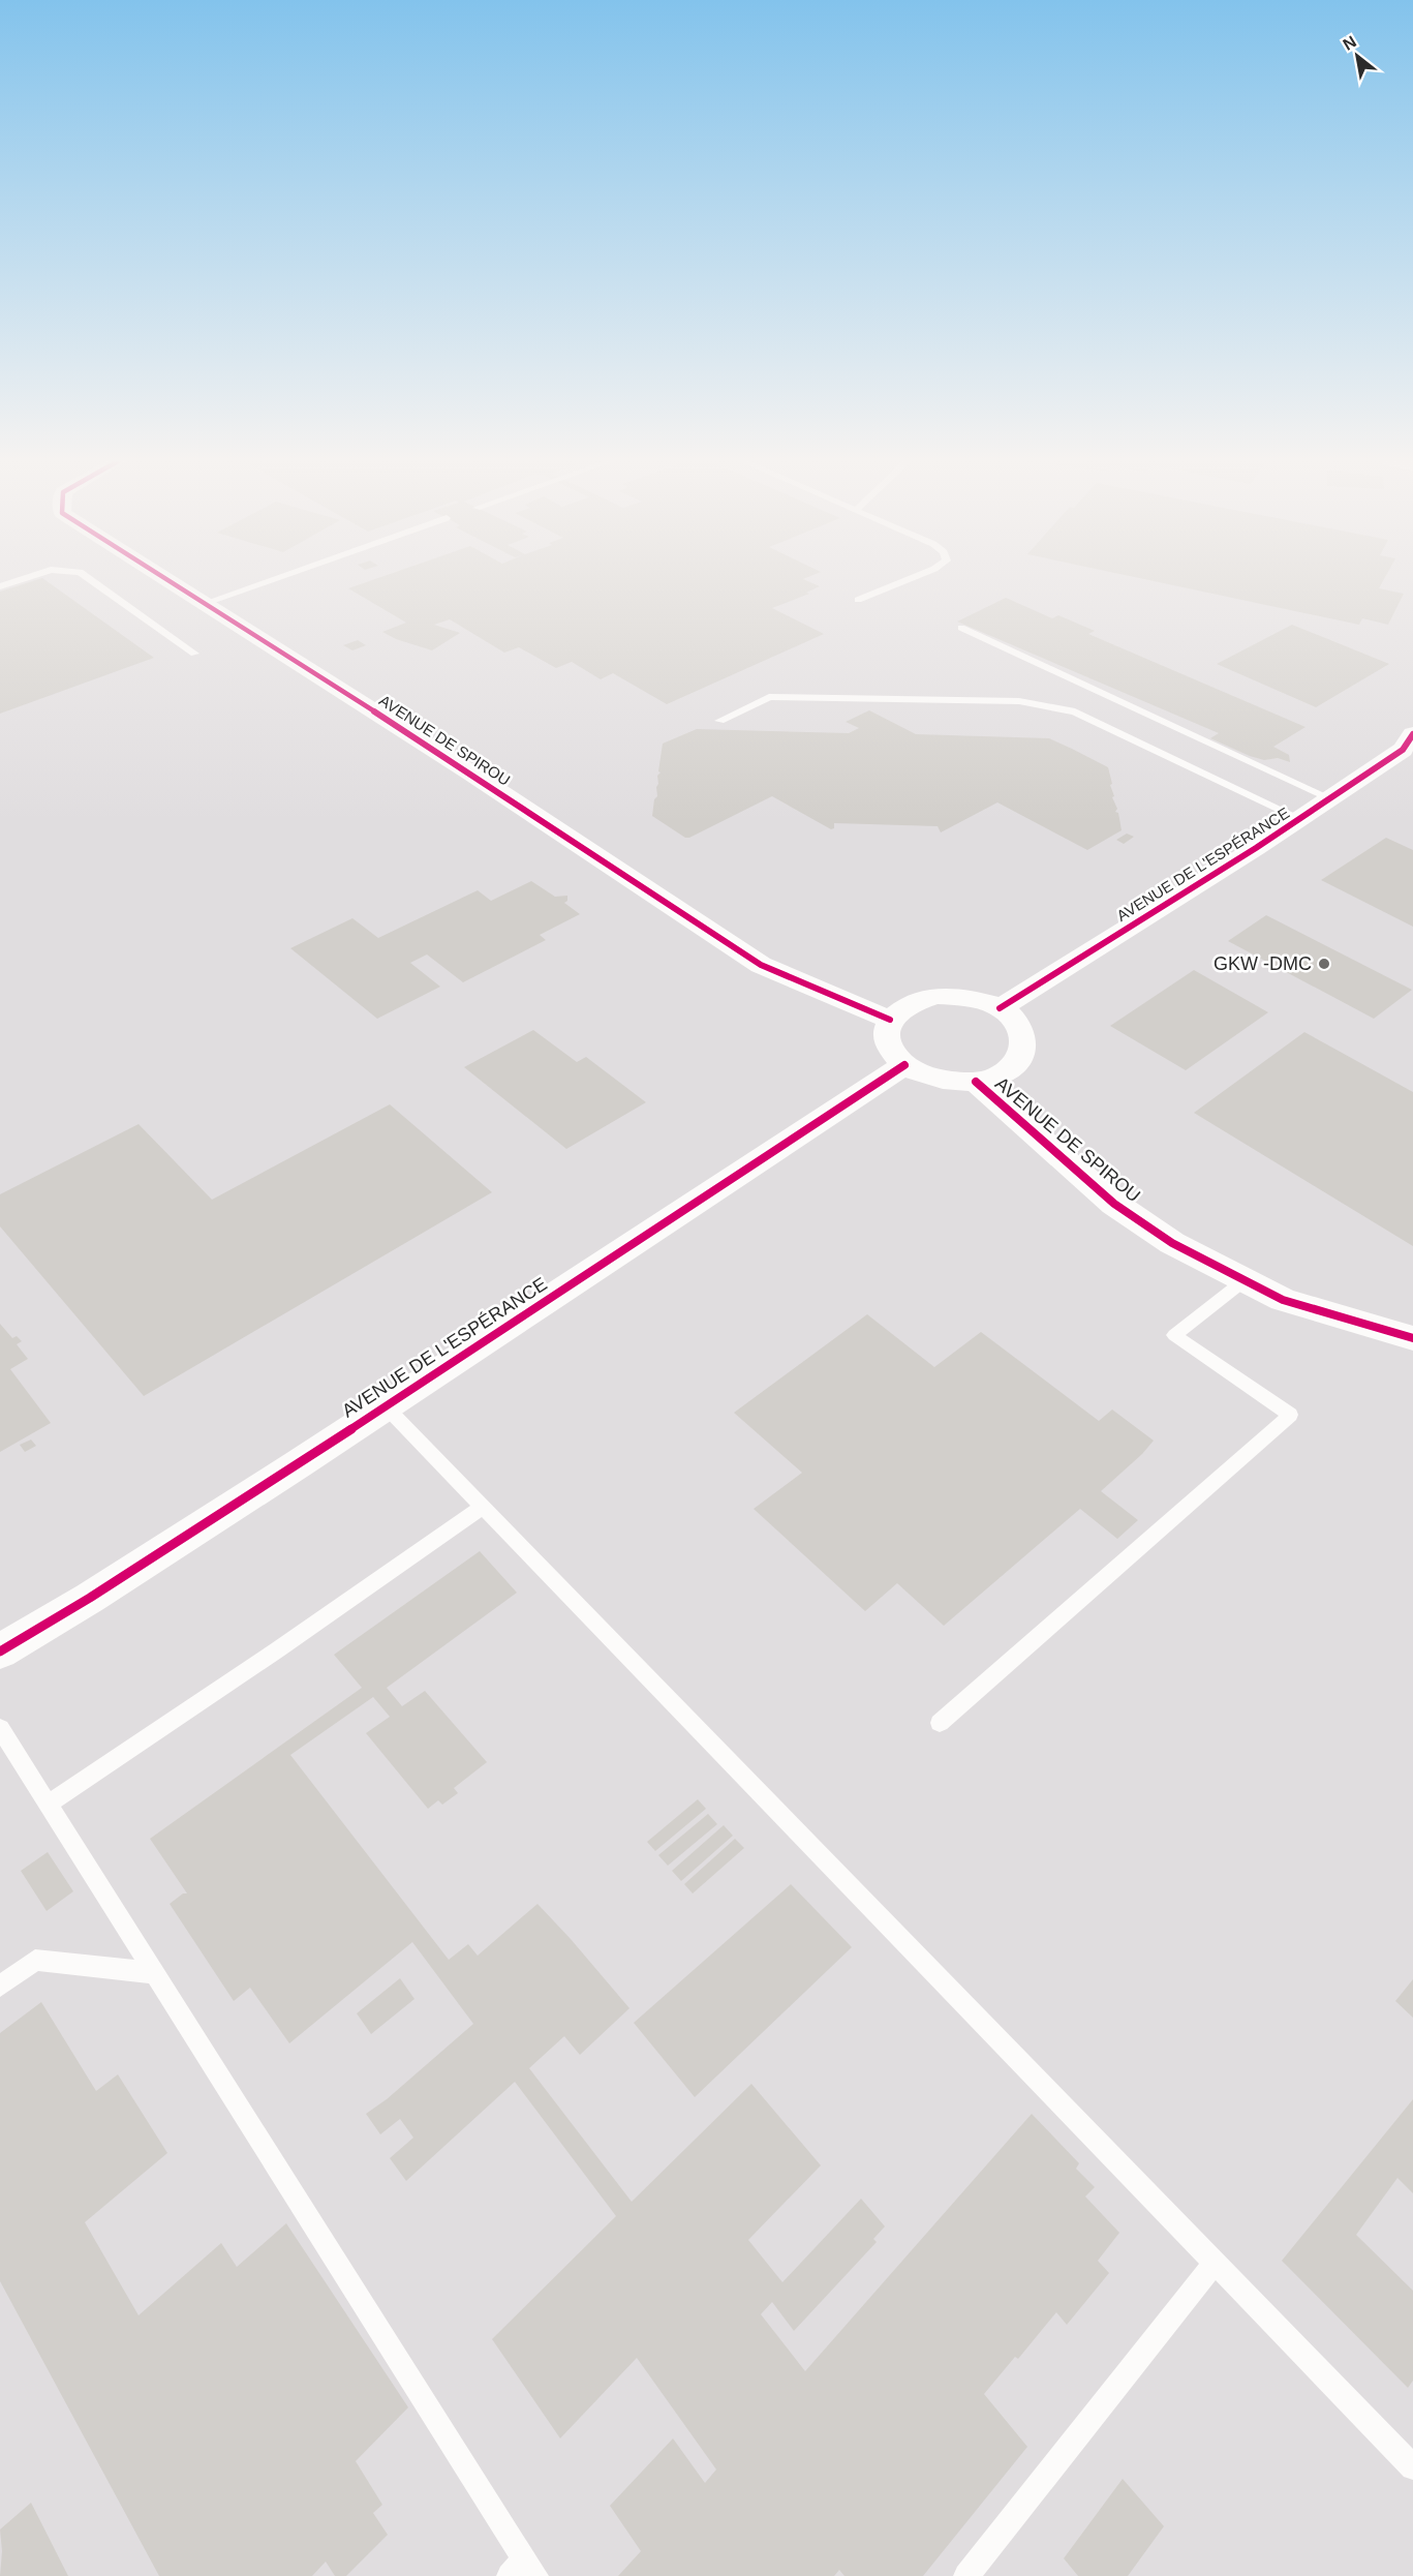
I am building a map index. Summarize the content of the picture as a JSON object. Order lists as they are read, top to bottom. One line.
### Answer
{"streets":{"street":["AVENUE DE SPIROU","AVENUE DE L'ESPÉRANCE"]},"crossings":[["AVENUE DE SPIROU","AVENUE DE L'ESPÉRANCE"]],"places":["GKW -DMC"],"north":"top left"}
